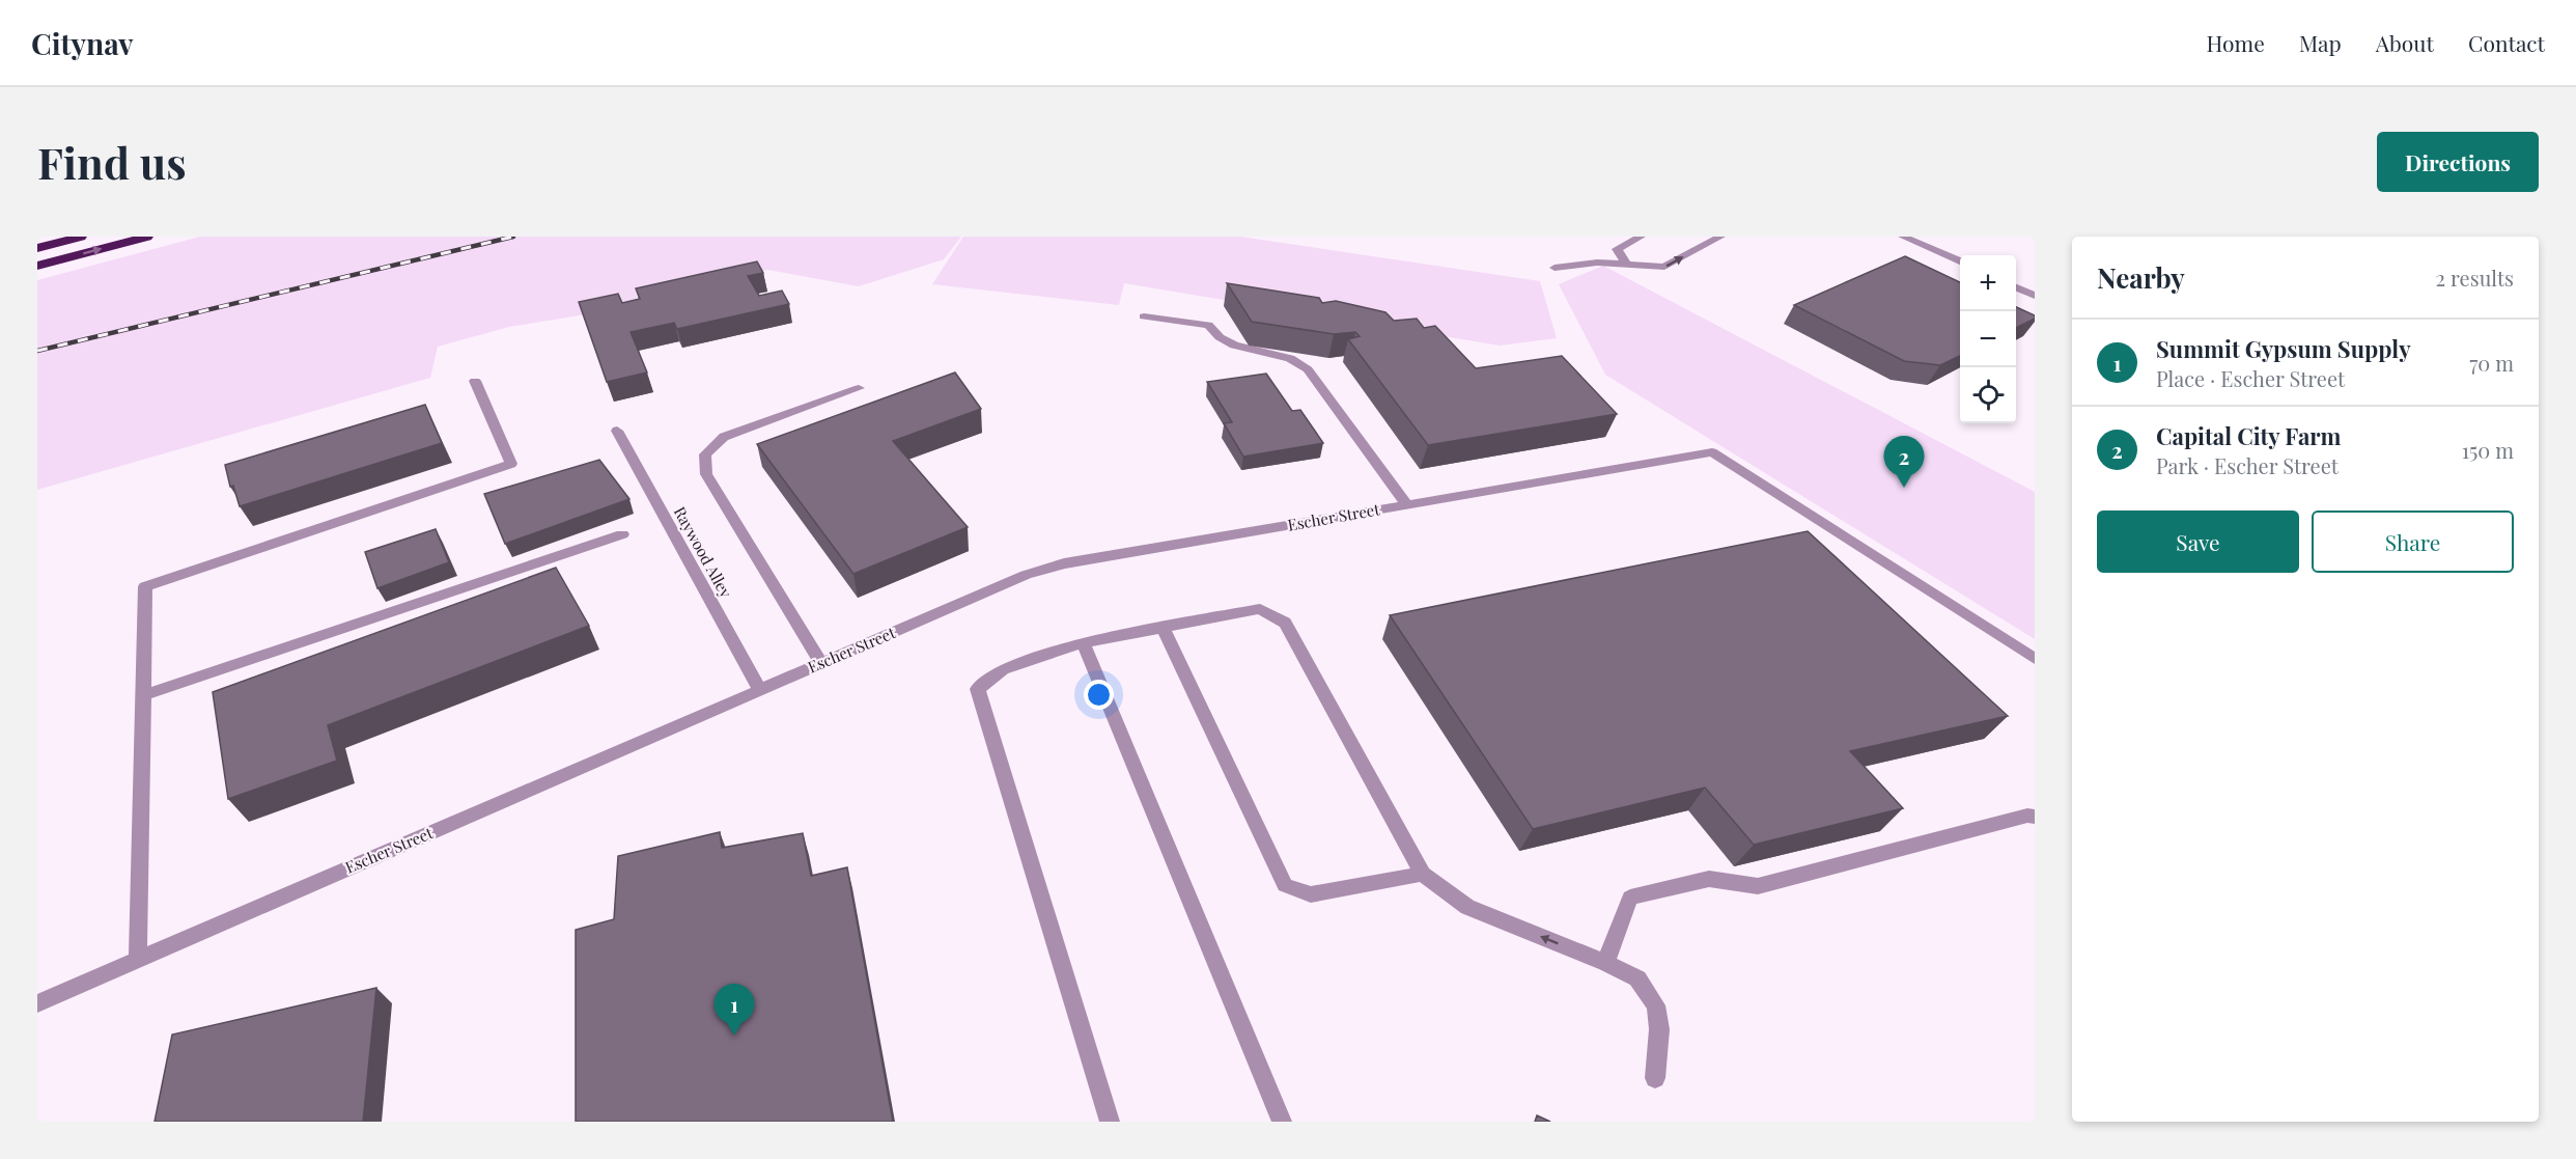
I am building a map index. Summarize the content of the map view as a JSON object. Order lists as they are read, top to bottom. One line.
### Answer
{"streets":{"street":["Escher Street","Raywood Alley"]},"crossings":[["Escher Street","Raywood Alley"]],"page":{"header":"Citynav","nav":["Home","Map","About","Contact"],"buttons":["Directions",["Save","Share"]],"title":"Find us","heading":["Nearby","2 results"],"map_buttons":["+","−"],"list":[{"mark":"1","name":"Summit Gypsum Supply","note":"Place · Escher Street","value":"70 m"},{"mark":"2","name":"Capital City Farm","note":"Park · Escher Street","value":"150 m"}],"pins":["2","1"]}}
